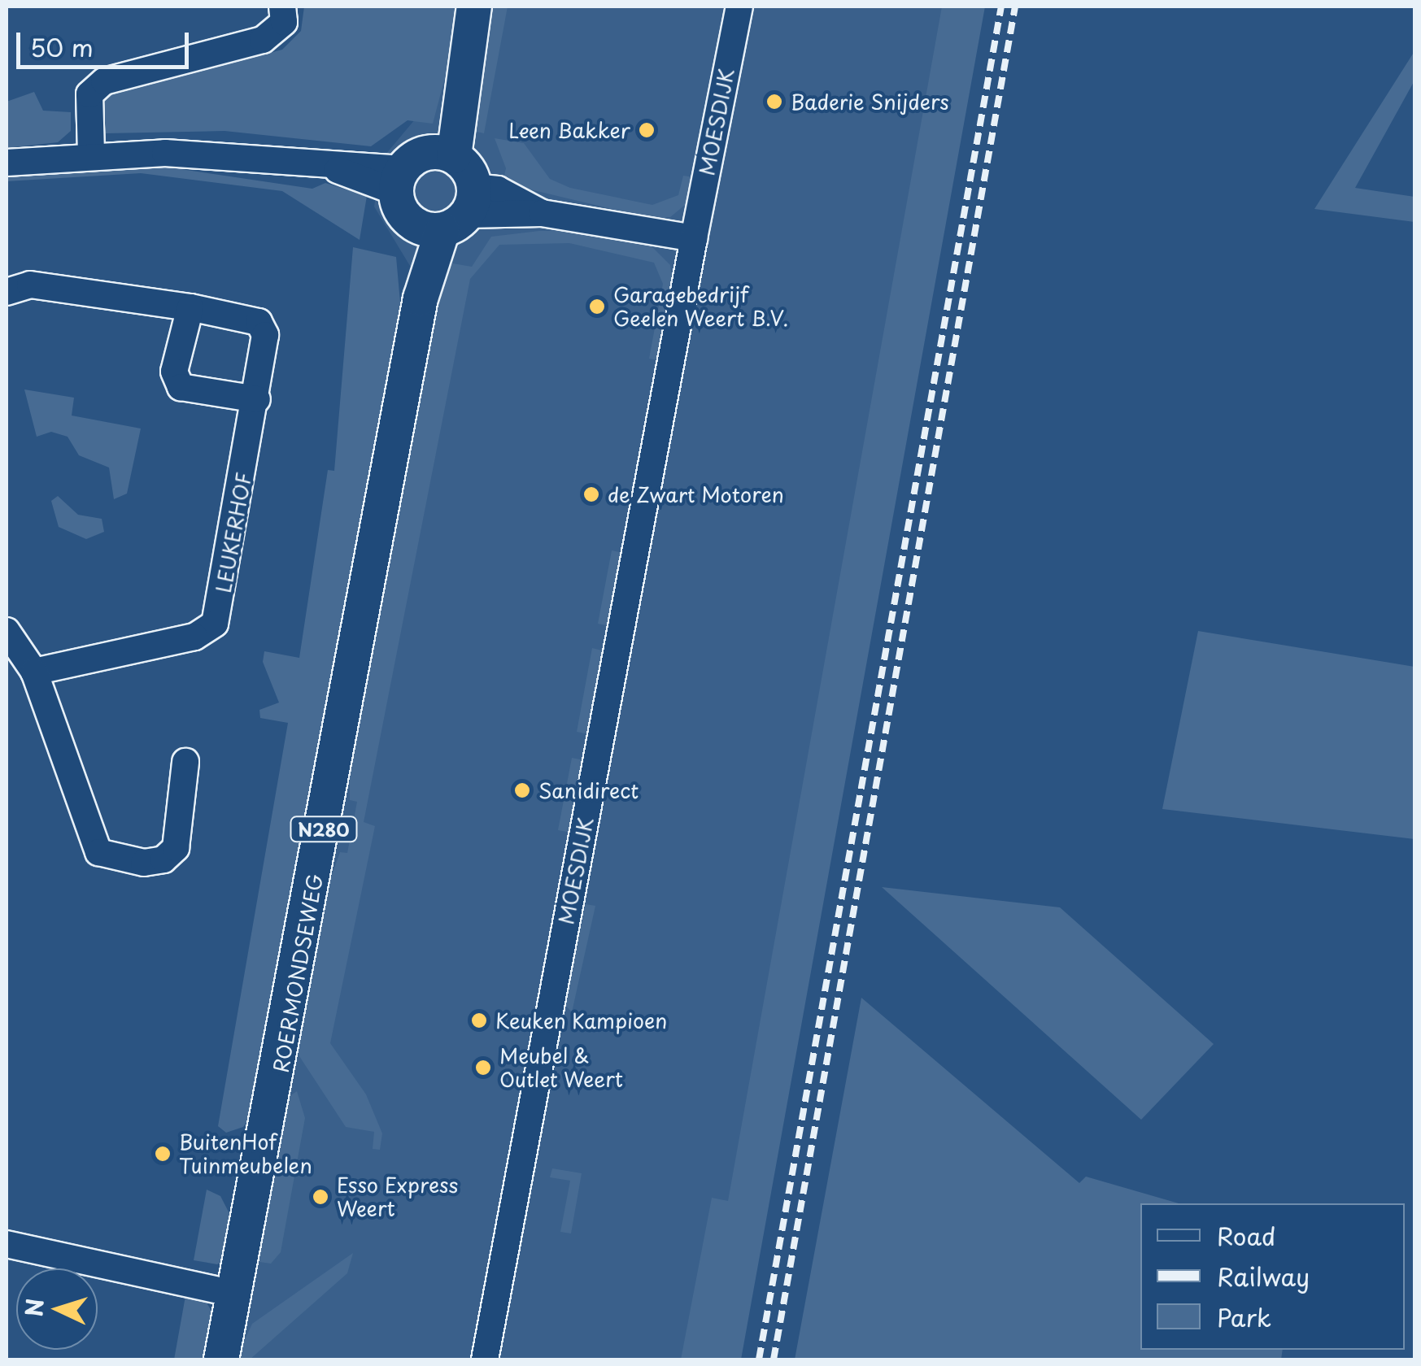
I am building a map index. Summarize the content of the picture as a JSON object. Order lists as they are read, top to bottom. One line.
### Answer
{"streets":{"main road":["N280","ROERMONDSEWEG"],"street":["MOESDIJK","LEUKERHOF"]},"places":["Baderie Snijders","Leen Bakker","Garagebedrijf Geelen Weert B.V.","de Zwart Motoren","Sanidirect","Keuken Kampioen","Meubel & Outlet Weert","BuitenHof Tuinmeubelen","Esso Express Weert"],"legend":["Road","Railway","Park"],"scale_bar":"50 m","north":"left"}
